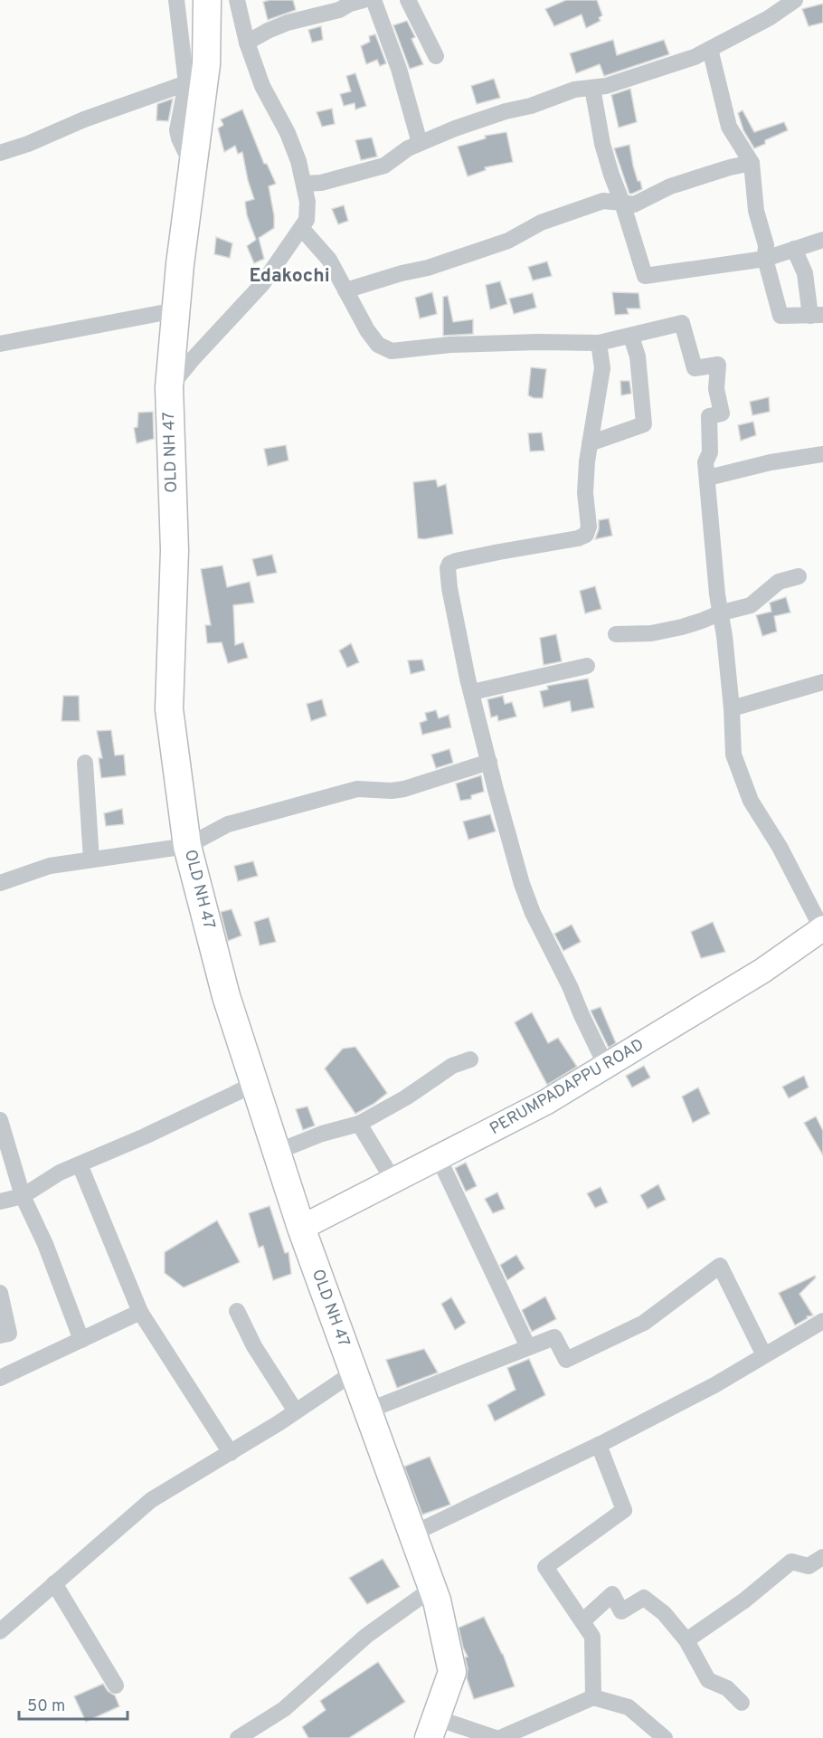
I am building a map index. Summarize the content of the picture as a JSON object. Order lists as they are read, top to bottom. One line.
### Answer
{"streets":{"main road":["OLD NH 47","PERUMPADAPPU ROAD"]},"crossings":[["OLD NH 47","PERUMPADAPPU ROAD"]],"districts":["Edakochi"],"scale_bar":"50 m"}
